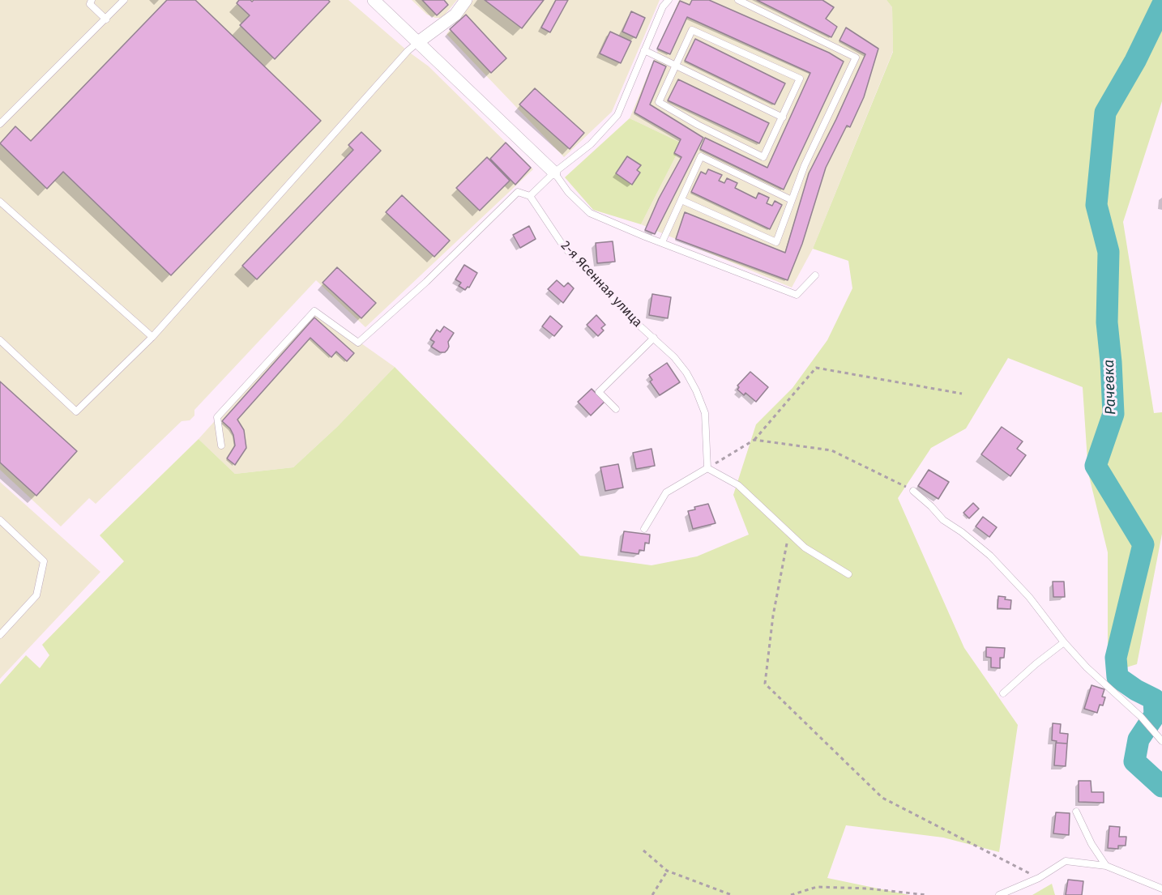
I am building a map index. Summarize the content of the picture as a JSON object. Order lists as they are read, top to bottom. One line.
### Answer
{"streets":{"lane":["2-я Ясенная улица"]},"water":["Рачевка"]}
